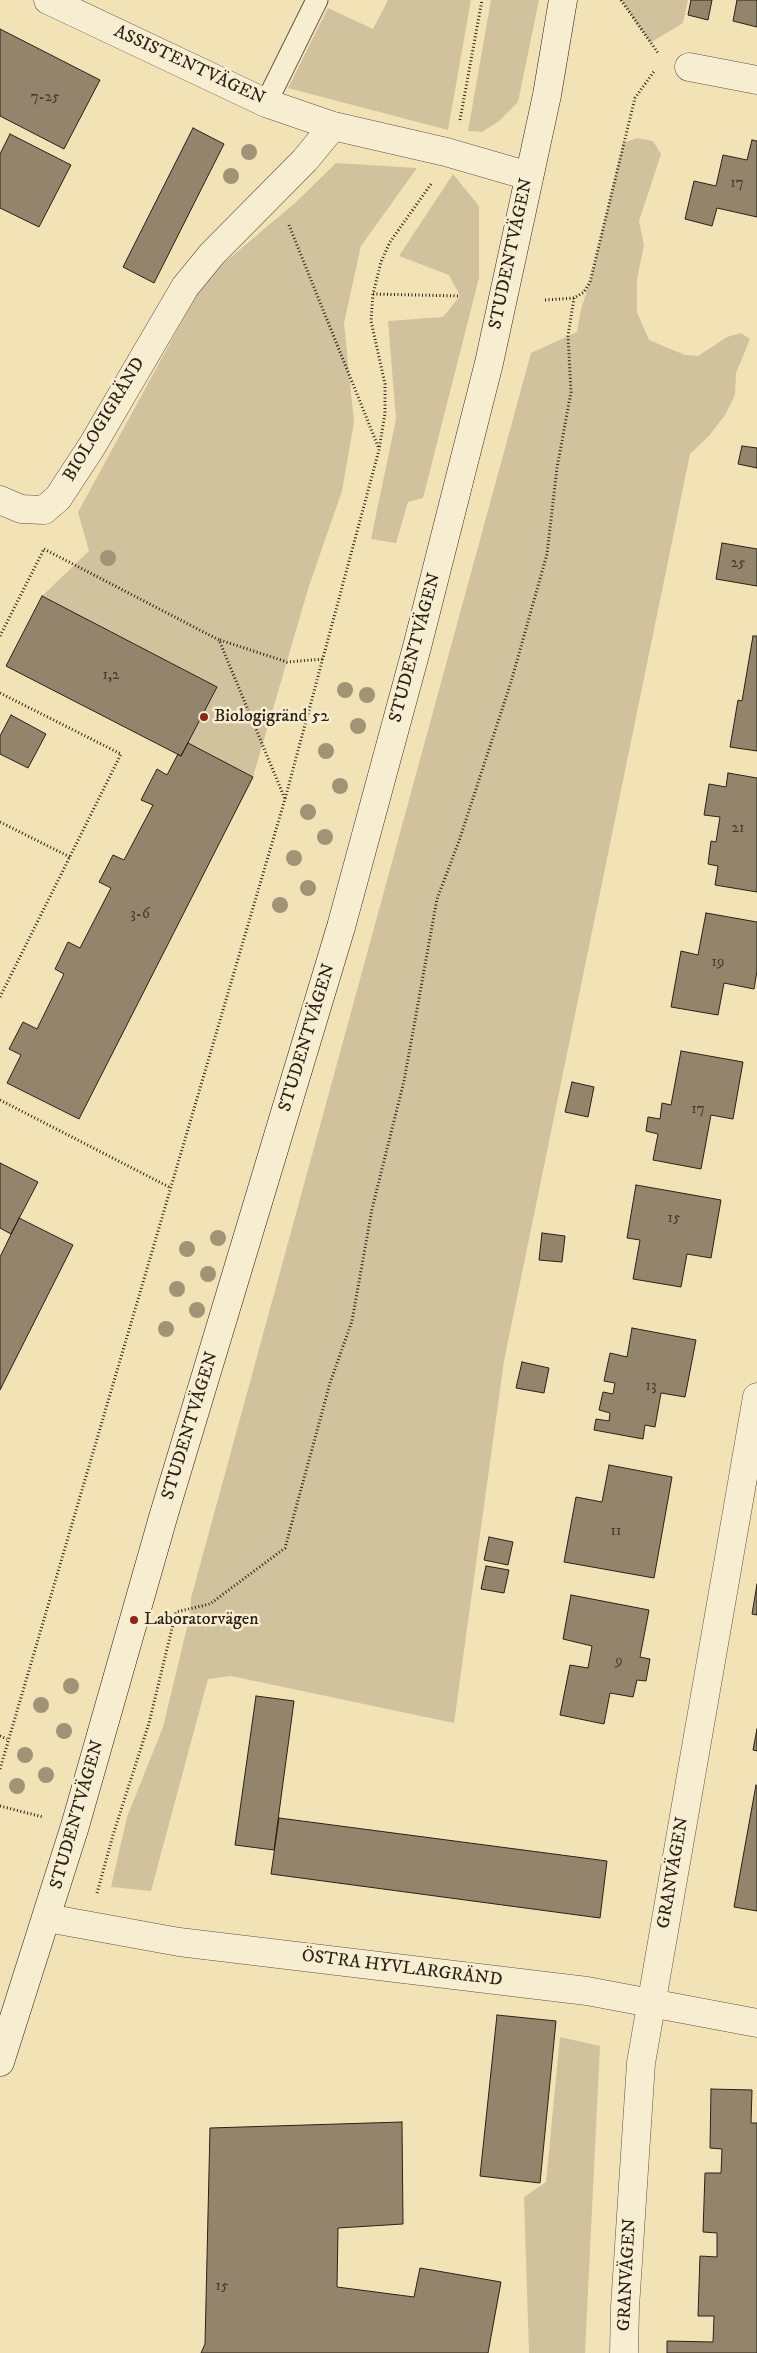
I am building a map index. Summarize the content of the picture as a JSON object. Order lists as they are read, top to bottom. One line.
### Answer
{"streets":{"street":["ASSISTENTVÄGEN","STUDENTVÄGEN","BIOLOGIGRÄND","GRANVÄGEN","ÖSTRA HYVLARGRÄND"]},"crossings":[["ASSISTENTVÄGEN","STUDENTVÄGEN"],["STUDENTVÄGEN","ÖSTRA HYVLARGRÄND"],["GRANVÄGEN","ÖSTRA HYVLARGRÄND"]],"places":["Biologigränd 52","Laboratorvägen"],"house_numbers":["7-25","17","25","1,2","21","3-6","19","17","15","13","11","9","15"]}
